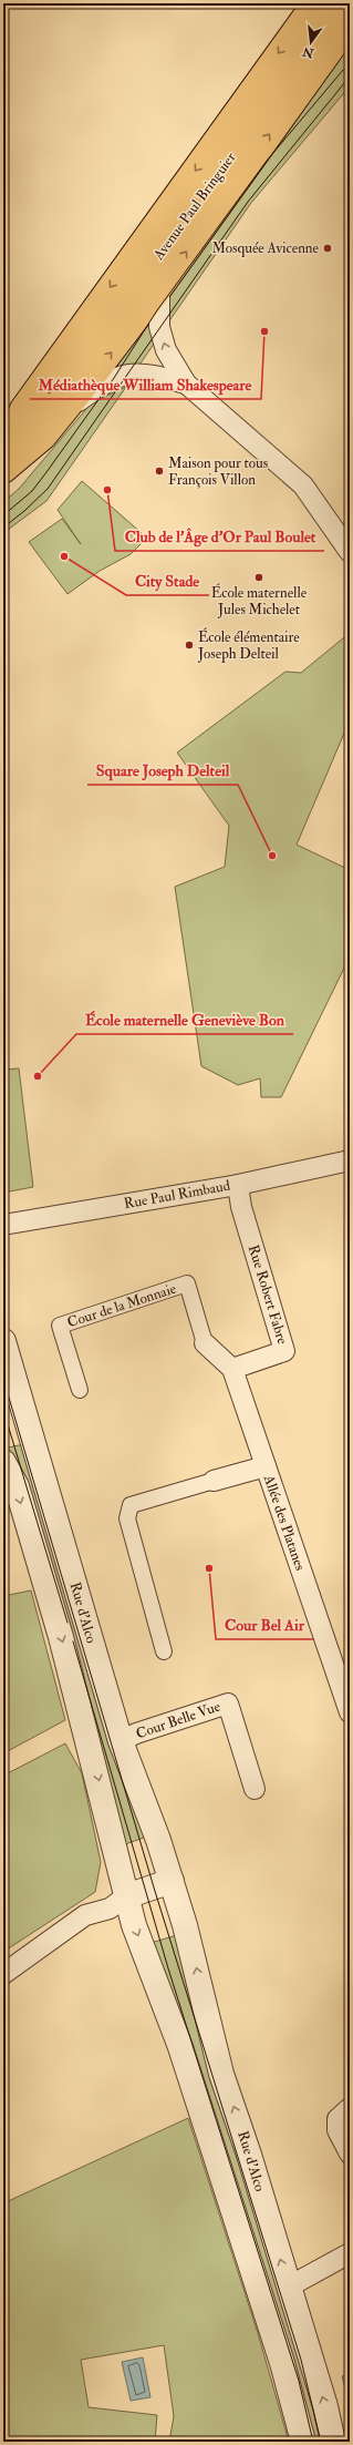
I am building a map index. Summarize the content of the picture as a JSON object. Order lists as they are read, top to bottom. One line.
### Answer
{"streets":{"main road":["Avenue Paul Bringuier"],"street":["Rue Paul Rimbaud","Rue Robert Fabre","Cour de la Monnaie","Allée des Platanes","Rue d'Alco","Cour Belle Vue"]},"crossings":[["Rue Paul Rimbaud","Rue Robert Fabre"],["Rue Robert Fabre","Allée des Platanes"],["Cour de la Monnaie","Allée des Platanes"],["Rue d'Alco","Cour Belle Vue"]],"places":["Mosquée Avicenne","Médiathèque William Shakespeare","Maison pour tous François Villon","Club de l'Âge d'Or Paul Boulet","City Stade","École maternelle Jules Michelet","École élémentaire Joseph Delteil","Square Joseph Delteil","École maternelle Geneviève Bon","Cour Bel Air"],"north":"bottom"}
